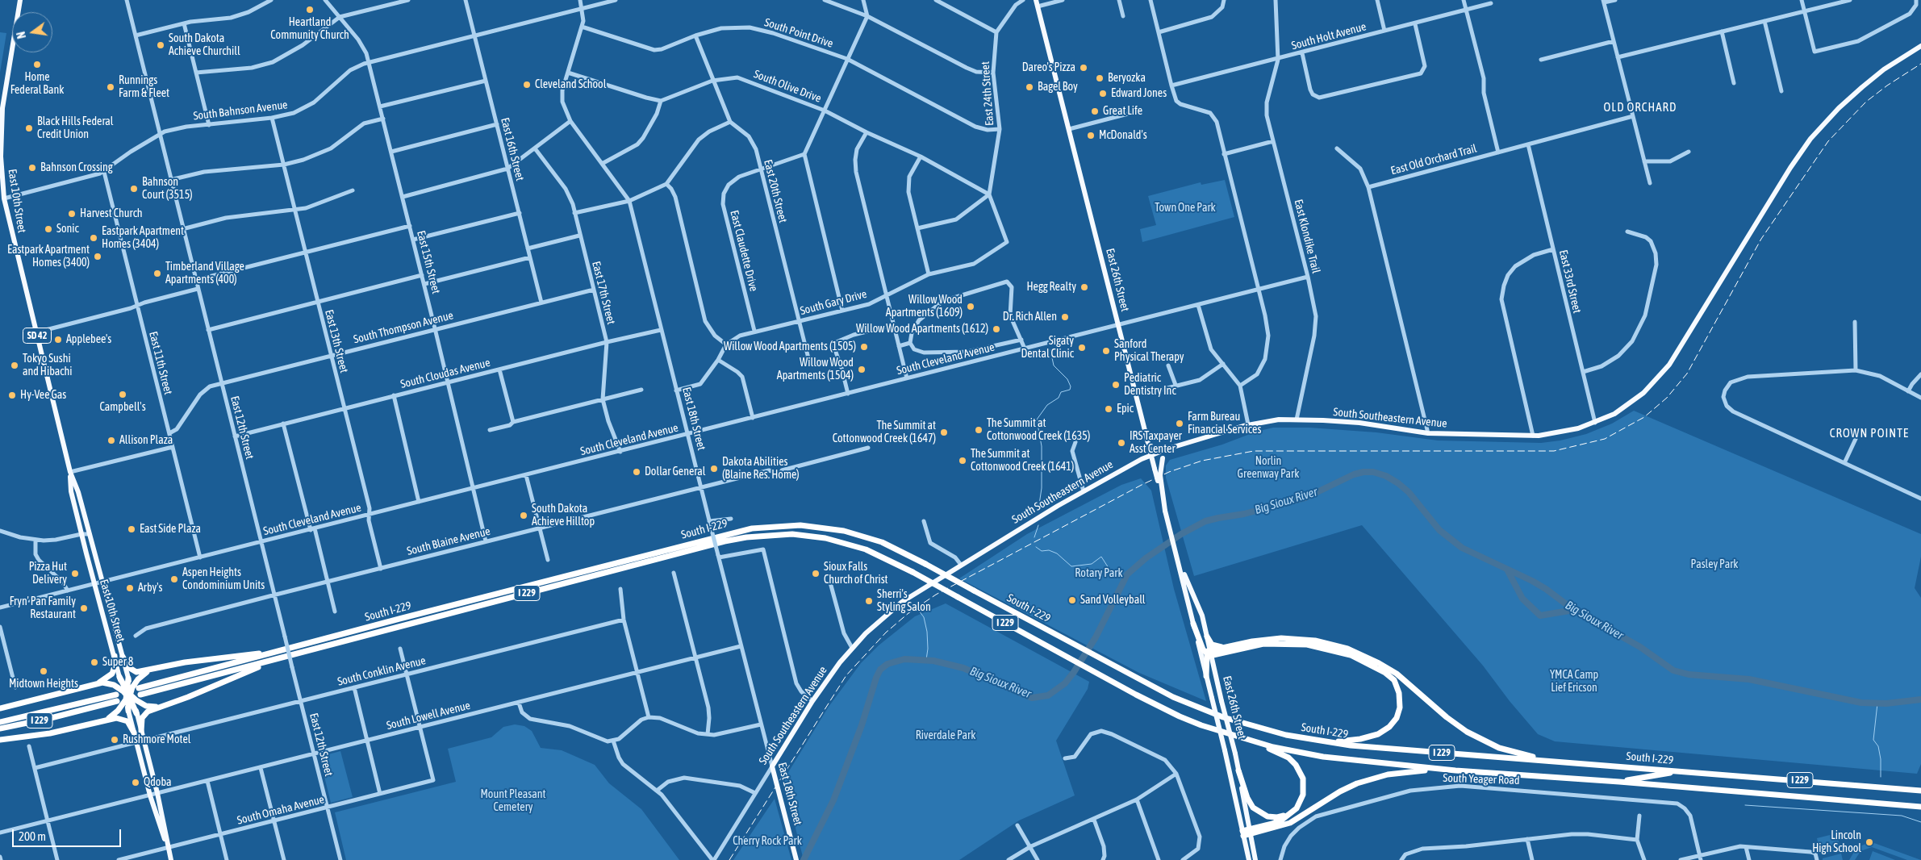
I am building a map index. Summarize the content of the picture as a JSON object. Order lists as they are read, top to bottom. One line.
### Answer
{"streets":{"highway":["South I-229","I 229"],"main road":["East 10th Street","East 26th Street","SD 42","South Southeastern Avenue","East 18th Street"],"street":["South Point Drive","South Holt Avenue","South Olive Drive","East 24th Street","South Bahnson Avenue","East 16th Street","East Old Orchard Trail","East 20th Street","East Klondike Trail","East Claudette Drive","East 15th Street","East 33rd Street","East 17th Street","South Gary Drive","South Thompson Avenue","East 13th Street","South Cleveland Avenue","East 11th Street","South Cloudas Avenue","East 12th Street","South Blaine Avenue","South Conklin Avenue","South Lowell Avenue","South Yeager Road","South Omaha Avenue"]},"crossings":[["South Point Drive","East 24th Street"],["South Point Drive","East 20th Street"],["South Point Drive","East 18th Street"],["South Holt Avenue","East Klondike Trail"],["South Olive Drive","East 24th Street"],["South Olive Drive","East 20th Street"],["East 24th Street","South Gary Drive"],["South Bahnson Avenue","East 16th Street"],["South Bahnson Avenue","East 10th Street"],["South Bahnson Avenue","East 15th Street"],["South Bahnson Avenue","East 13th Street"],["South Bahnson Avenue","East 11th Street"],["South Bahnson Avenue","East 18th Street"],["South Bahnson Avenue","East 12th Street"],["East 16th Street","South Thompson Avenue"],["East Old Orchard Trail","East 33rd Street"],["East 20th Street","East Claudette Drive"],["East 20th Street","South Gary Drive"],["East 10th Street","South Cleveland Avenue"],["East Klondike Trail","South Cleveland Avenue"],["East Klondike Trail","South Southeastern Avenue"],["East Claudette Drive","South Gary Drive"],["East 15th Street","South Thompson Avenue"],["East 15th Street","South Cleveland Avenue"],["East 15th Street","South Cloudas Avenue"],["East 15th Street","South Blaine Avenue"],["East 26th Street","South Cleveland Avenue"],["East 26th Street","South Southeastern Avenue"],["East 33rd Street","South Southeastern Avenue"],["East 17th Street","South Thompson Avenue"],["East 17th Street","South Cleveland Avenue"],["East 17th Street","South Cloudas Avenue"],["South Thompson Avenue","East 13th Street"],["South Thompson Avenue","East 11th Street"],["South Thompson Avenue","East 12th Street"],["East 13th Street","South Cleveland Avenue"],["East 13th Street","South Cloudas Avenue"],["East 13th Street","South Blaine Avenue"],["South Cleveland Avenue","East 11th Street"],["South Cleveland Avenue","East 18th Street"],["South Cleveland Avenue","East 12th Street"],["South Cloudas Avenue","East 18th Street"],["South Cloudas Avenue","East 12th Street"],["South Southeastern Avenue","East 18th Street"],["East 18th Street","South Blaine Avenue"],["East 18th Street","South Lowell Avenue"],["East 12th Street","South Blaine Avenue"],["East 12th Street","South Conklin Avenue"],["East 12th Street","South Lowell Avenue"],["East 12th Street","South Omaha Avenue"],["South Lowell Avenue","South Omaha Avenue"]],"districts":["OLD ORCHARD","CROWN POINTE"],"water":["Big Sioux River"],"parks":["Town One Park","Norlin Greenway Park","Pasley Park","Rotary Park","YMCA Camp Lief Ericson","Riverdale Park","Mount Pleasant Cemetery","Cherry Rock Park"],"places":["Heartland Community Church","South Dakota Achieve Churchill","Home Federal Bank","Dareo's Pizza","Beryozka","Cleveland School","Runnings Farm & Fleet","Bagel Boy","Edward Jones","Great Life","Black Hills Federal Credit Union","McDonald's","Bahnson Crossing","Bahnson Court (3515)","Harvest Church","Sonic","Eastpark Apartment Homes (3404)","Eastpark Apartment Homes (3400)","Timberland Village Apartments (400)","Hegg Realty","Willow Wood Apartments (1609)","Dr. Rich Allen","Willow Wood Apartments (1612)","Applebee's","Willow Wood Apartments (1505)","Sigaty Dental Clinic","Sanford Physical Therapy","Tokyo Sushi and Hibachi","Willow Wood Apartments (1504)","Pediatric Dentistry Inc","Campbell's","Hy-Vee Gas","Epic","Farm Bureau Financial Services","The Summit at Cottonwood Creek (1635)","The Summit at Cottonwood Creek (1647)","Allison Plaza","IRS Taxpayer Asst Center","The Summit at Cottonwood Creek (1641)","Dakota Abilities (Blaine Res. Home)","Dollar General","South Dakota Achieve Hilltop","East Side Plaza","Pizza Hut Delivery","Sioux Falls Church of Christ","Aspen Heights Condominium Units","Arby's","Sand Volleyball","Sherri's Styling Salon","Fryn' Pan Family Restaurant","Super 8","Midtown Heights","Rushmore Motel","Qdoba","Lincoln High School"],"scale_bar":"200 m","north":"left"}
